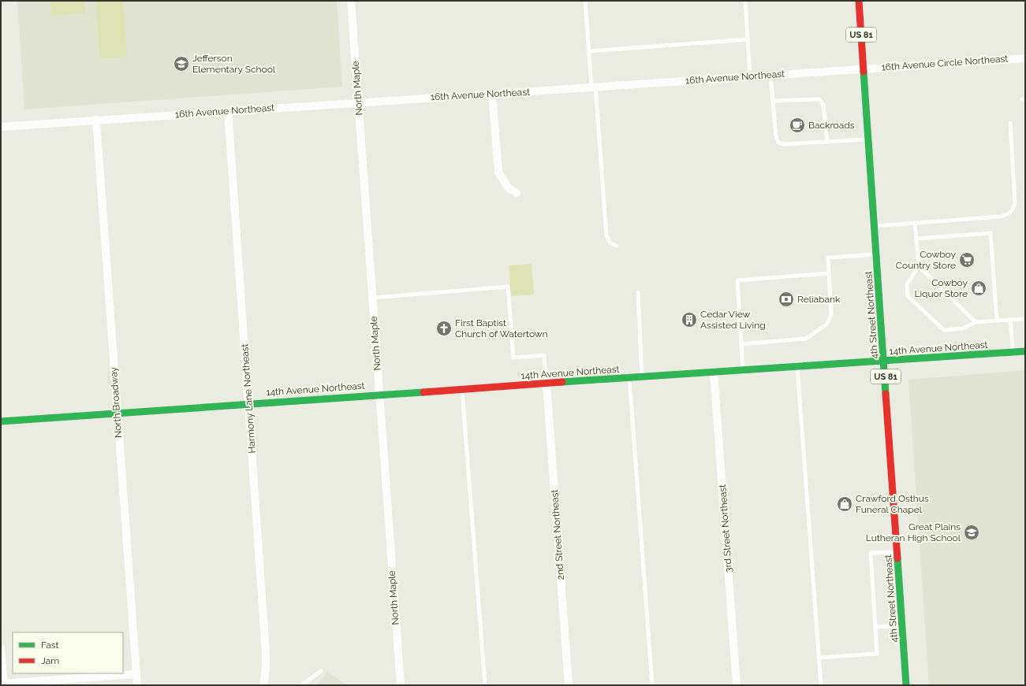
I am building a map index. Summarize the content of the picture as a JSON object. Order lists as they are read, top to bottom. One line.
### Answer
{"streets":{"main road":["US 81","4th Street Northeast","14th Avenue Northeast"],"street":["16th Avenue Circle Northeast","16th Avenue Northeast","North Maple","Harmony Lane Northeast","North Broadway","3rd Street Northeast","2nd Street Northeast"]},"crossings":[["16th Avenue Circle Northeast","16th Avenue Northeast"],["16th Avenue Circle Northeast","4th Street Northeast"],["16th Avenue Northeast","North Maple"],["16th Avenue Northeast","4th Street Northeast"],["16th Avenue Northeast","Harmony Lane Northeast"],["16th Avenue Northeast","North Broadway"],["North Maple","14th Avenue Northeast"],["4th Street Northeast","14th Avenue Northeast"],["14th Avenue Northeast","Harmony Lane Northeast"],["14th Avenue Northeast","North Broadway"],["14th Avenue Northeast","3rd Street Northeast"],["14th Avenue Northeast","2nd Street Northeast"]],"places":{"school or university":["Jefferson Elementary School","Great Plains Lutheran High School"],"cafe":["Backroads"],"supermarket":["Cowboy Country Store"],"shop":["Cowboy Liquor Store","Crawford Osthus Funeral Chapel"],"bank":["Reliabank"],"building":["Cedar View Assisted Living"],"church":["First Baptist Church of Watertown"]},"legend":["Fast","Jam"]}
